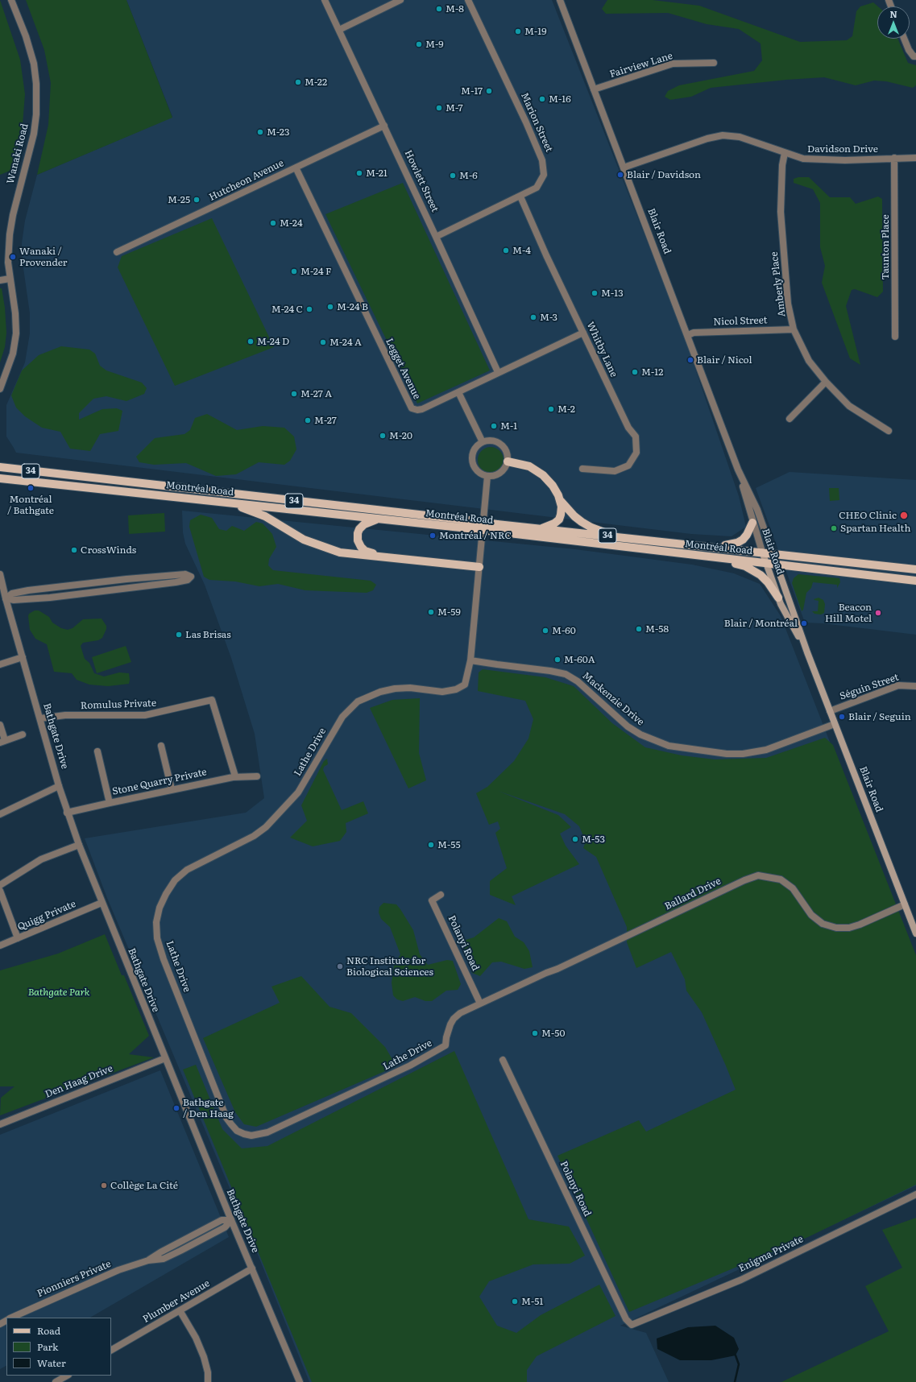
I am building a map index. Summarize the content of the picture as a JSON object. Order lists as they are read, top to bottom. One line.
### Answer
{"streets":{"main road":["Blair Road","34","Montréal Road"],"street":["Fairview Lane","Marion Street","Davidson Drive","Wanaki Road","Hutcheon Avenue","Howlett Street","Taunton Place","Amberly Place","Nicol Street","Whitby Lane","Legget Avenue","Séguin Street","Mackenzie Drive","Romulus Private","Bathgate Drive","Lathe Drive","Stone Quarry Private","Ballard Drive","Quigg Private","Polanyi Road","Den Haag Drive","Enigma Private","Pionniers Private","Plumber Avenue"]},"crossings":[["Fairview Lane","Blair Road"],["Marion Street","Howlett Street"],["Marion Street","Whitby Lane"],["Davidson Drive","Blair Road"],["Davidson Drive","Taunton Place"],["Davidson Drive","Amberly Place"],["Hutcheon Avenue","Howlett Street"],["Hutcheon Avenue","Legget Avenue"],["Howlett Street","Legget Avenue"],["Blair Road","Nicol Street"],["Blair Road","Montréal Road"],["Blair Road","Séguin Street"],["Blair Road","Mackenzie Drive"],["Blair Road","Ballard Drive"],["Amberly Place","Nicol Street"],["Whitby Lane","Legget Avenue"],["Mackenzie Drive","Lathe Drive"],["Romulus Private","Bathgate Drive"],["Romulus Private","Stone Quarry Private"],["Bathgate Drive","Stone Quarry Private"],["Bathgate Drive","Quigg Private"],["Bathgate Drive","Den Haag Drive"],["Bathgate Drive","Pionniers Private"],["Bathgate Drive","Plumber Avenue"],["Lathe Drive","Ballard Drive"],["Lathe Drive","Polanyi Road"],["Ballard Drive","Polanyi Road"],["Polanyi Road","Enigma Private"]],"parks":["Bathgate Park"],"places":["M-8","M-19","M-9","M-22","M-17","M-16","M-7","M-23","M-21","Blair / Davidson","M-6","M-25","M-24","M-4","Wanaki / Provender","M-24 F","M-13","M-24 B","M-24 C","M-3","M-24 D","M-24 A","Blair / Nicol","M-12","M-27 A","M-2","M-27","M-1","M-20","Montréal / Bathgate","CHEO Clinic","Spartan Health","Montréal / NRC","CrossWinds","M-59","Beacon Hill Motel","Blair / Montréal","M-58","M-60","Las Brisas","M-60A","Blair / Seguin","M-53","M-55","NRC Institute for Biological Sciences","M-50","Bathgate / Den Haag","Collège La Cité","M-51"],"legend":["Road","Park","Water"],"north":"top"}
